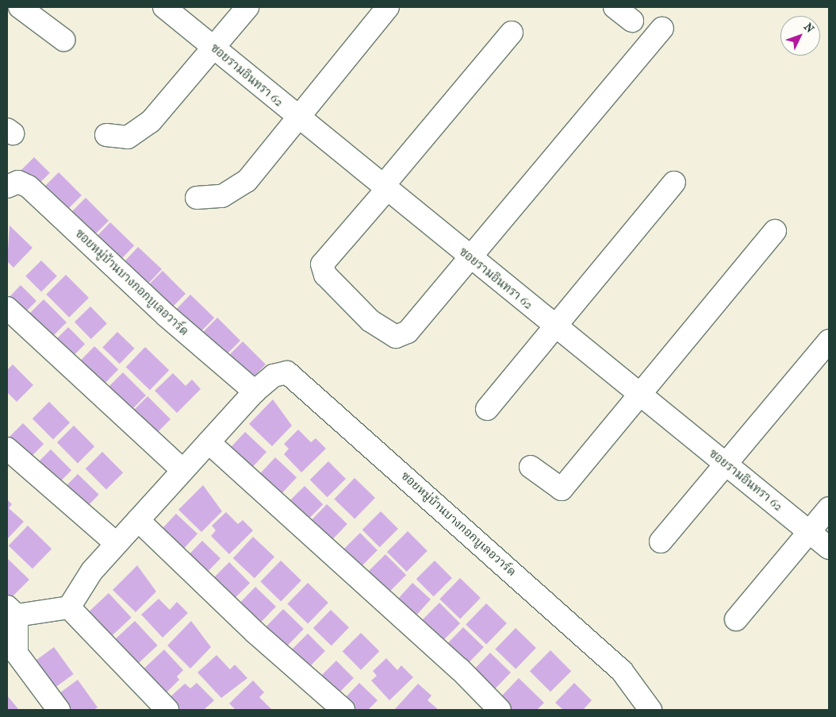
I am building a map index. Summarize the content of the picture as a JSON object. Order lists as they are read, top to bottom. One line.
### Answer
{"streets":{"street":["ซอยรามอินทรา 62","ซอยหมู่บ้านบางกอกบูเลอวาร์ด"]},"north":"top right"}
